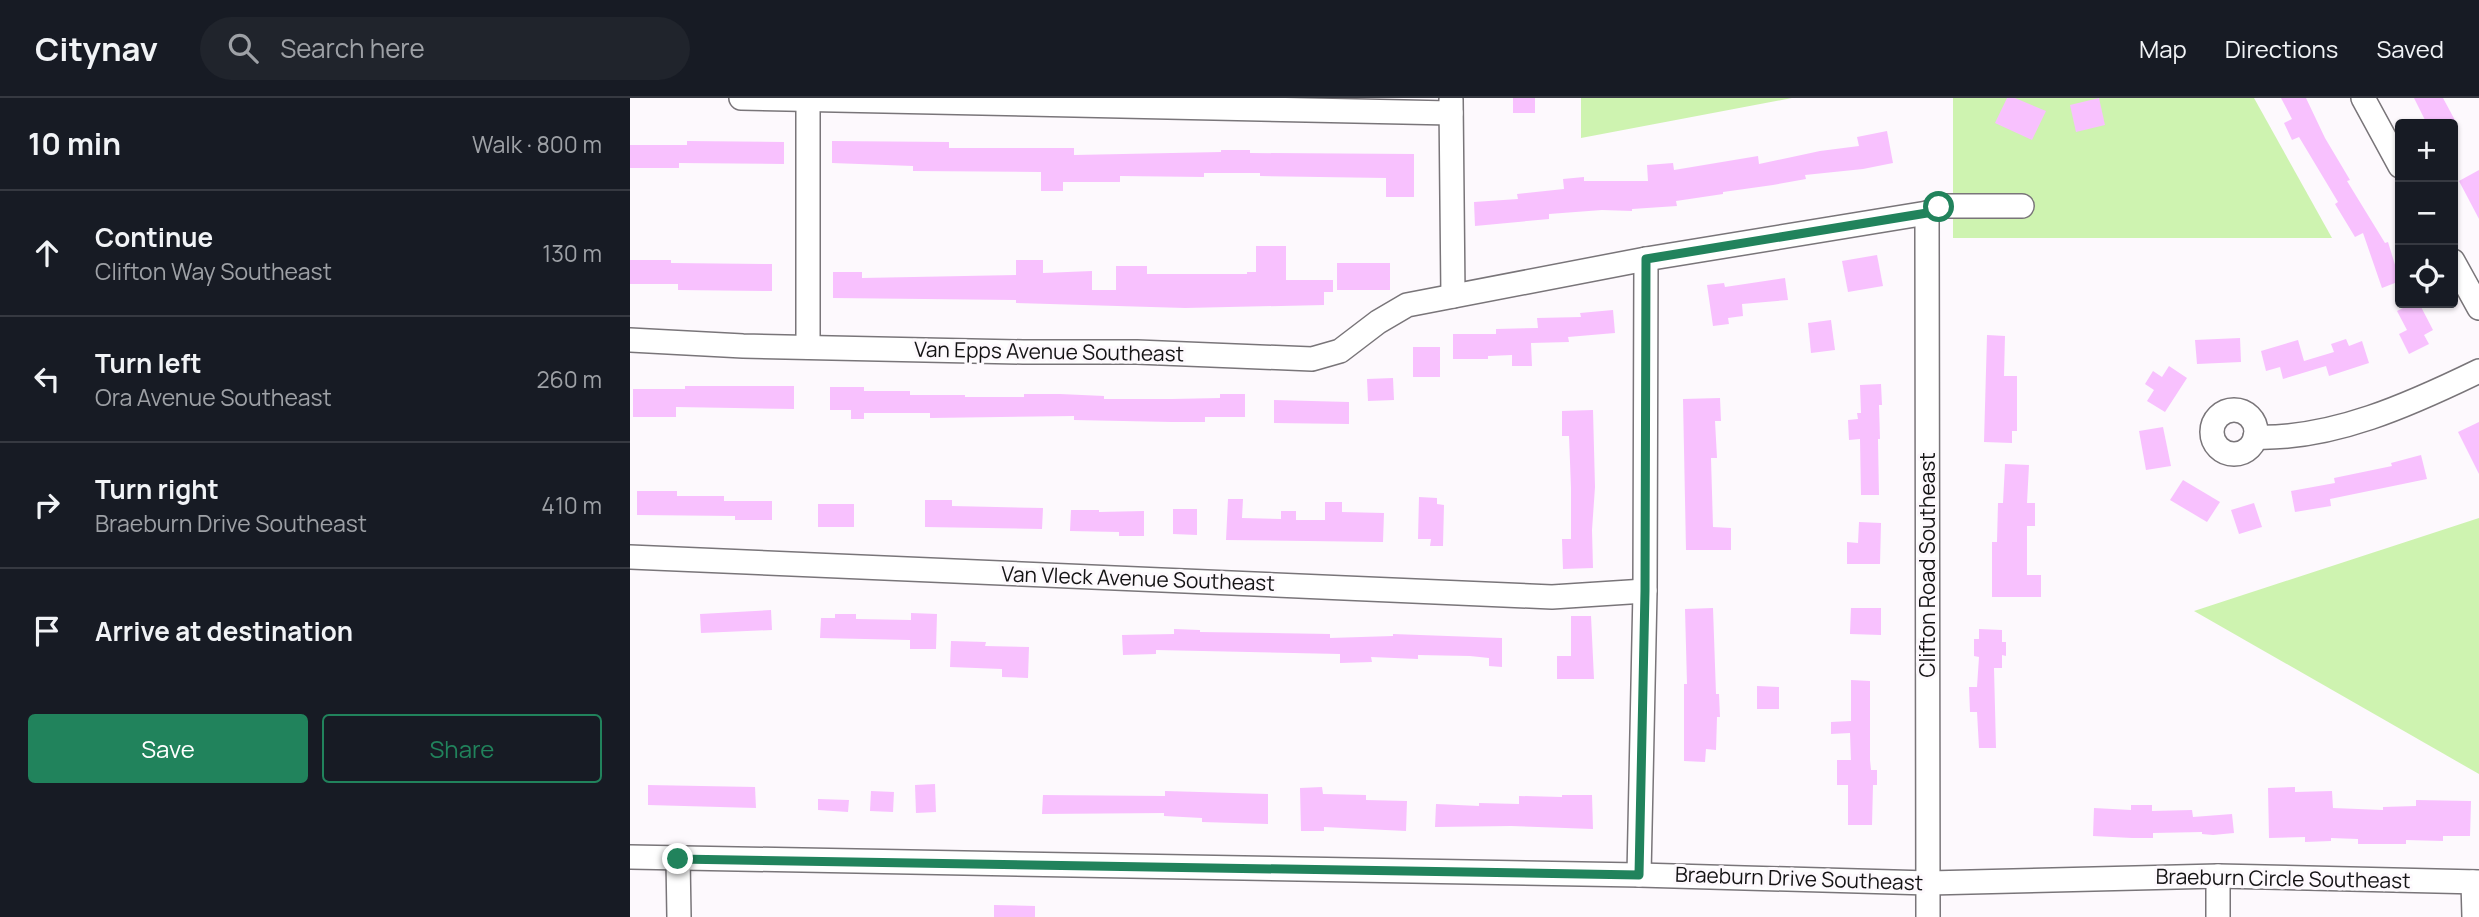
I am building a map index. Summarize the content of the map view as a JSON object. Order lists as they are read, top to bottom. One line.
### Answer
{"streets":{"street":["Van Epps Avenue Southeast","Clifton Road Southeast","Van Vleck Avenue Southeast","Braeburn Drive Southeast","Braeburn Circle Southeast"]},"crossings":[["Van Epps Avenue Southeast","Clifton Road Southeast"],["Clifton Road Southeast","Braeburn Drive Southeast"],["Braeburn Drive Southeast","Braeburn Circle Southeast"]],"page":{"header":"Citynav","search":"Search here","nav":["Map","Directions","Saved"],"heading":["10 min","Walk · 800 m"],"map_buttons":["+","−"],"list":[["Continue","Clifton Way Southeast","130 m"],["Turn left","Ora Avenue Southeast","260 m"],["Turn right","Braeburn Drive Southeast","410 m"],"Arrive at destination"],"buttons":["Save","Share"]}}
